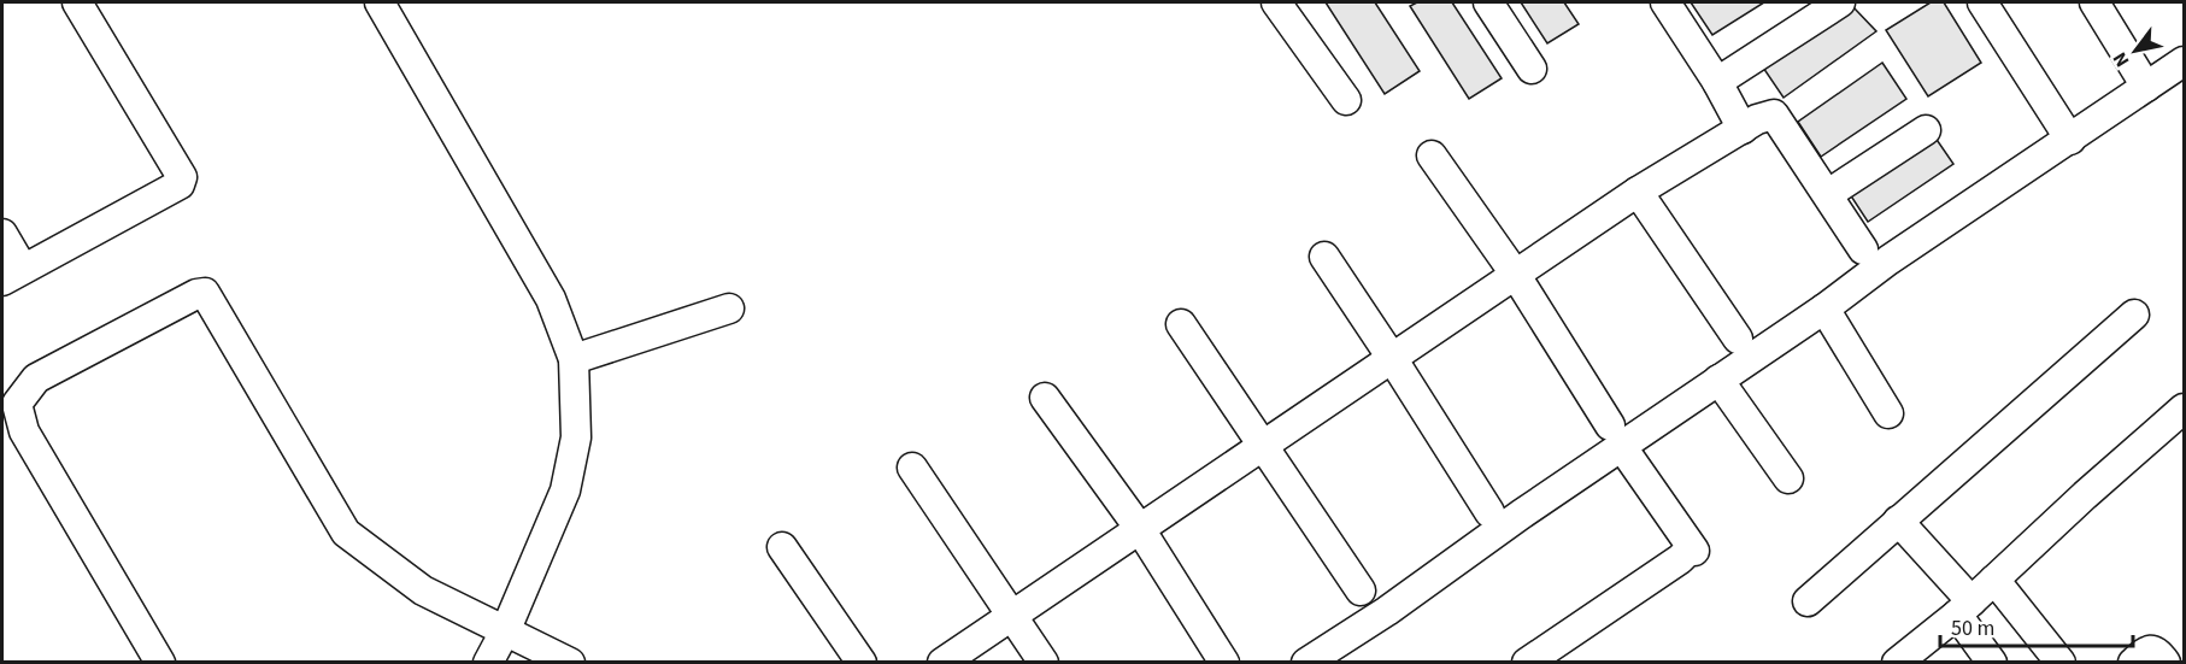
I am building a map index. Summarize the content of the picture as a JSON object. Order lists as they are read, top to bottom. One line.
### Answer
{"scale_bar":"50 m","north":"bottom left"}
